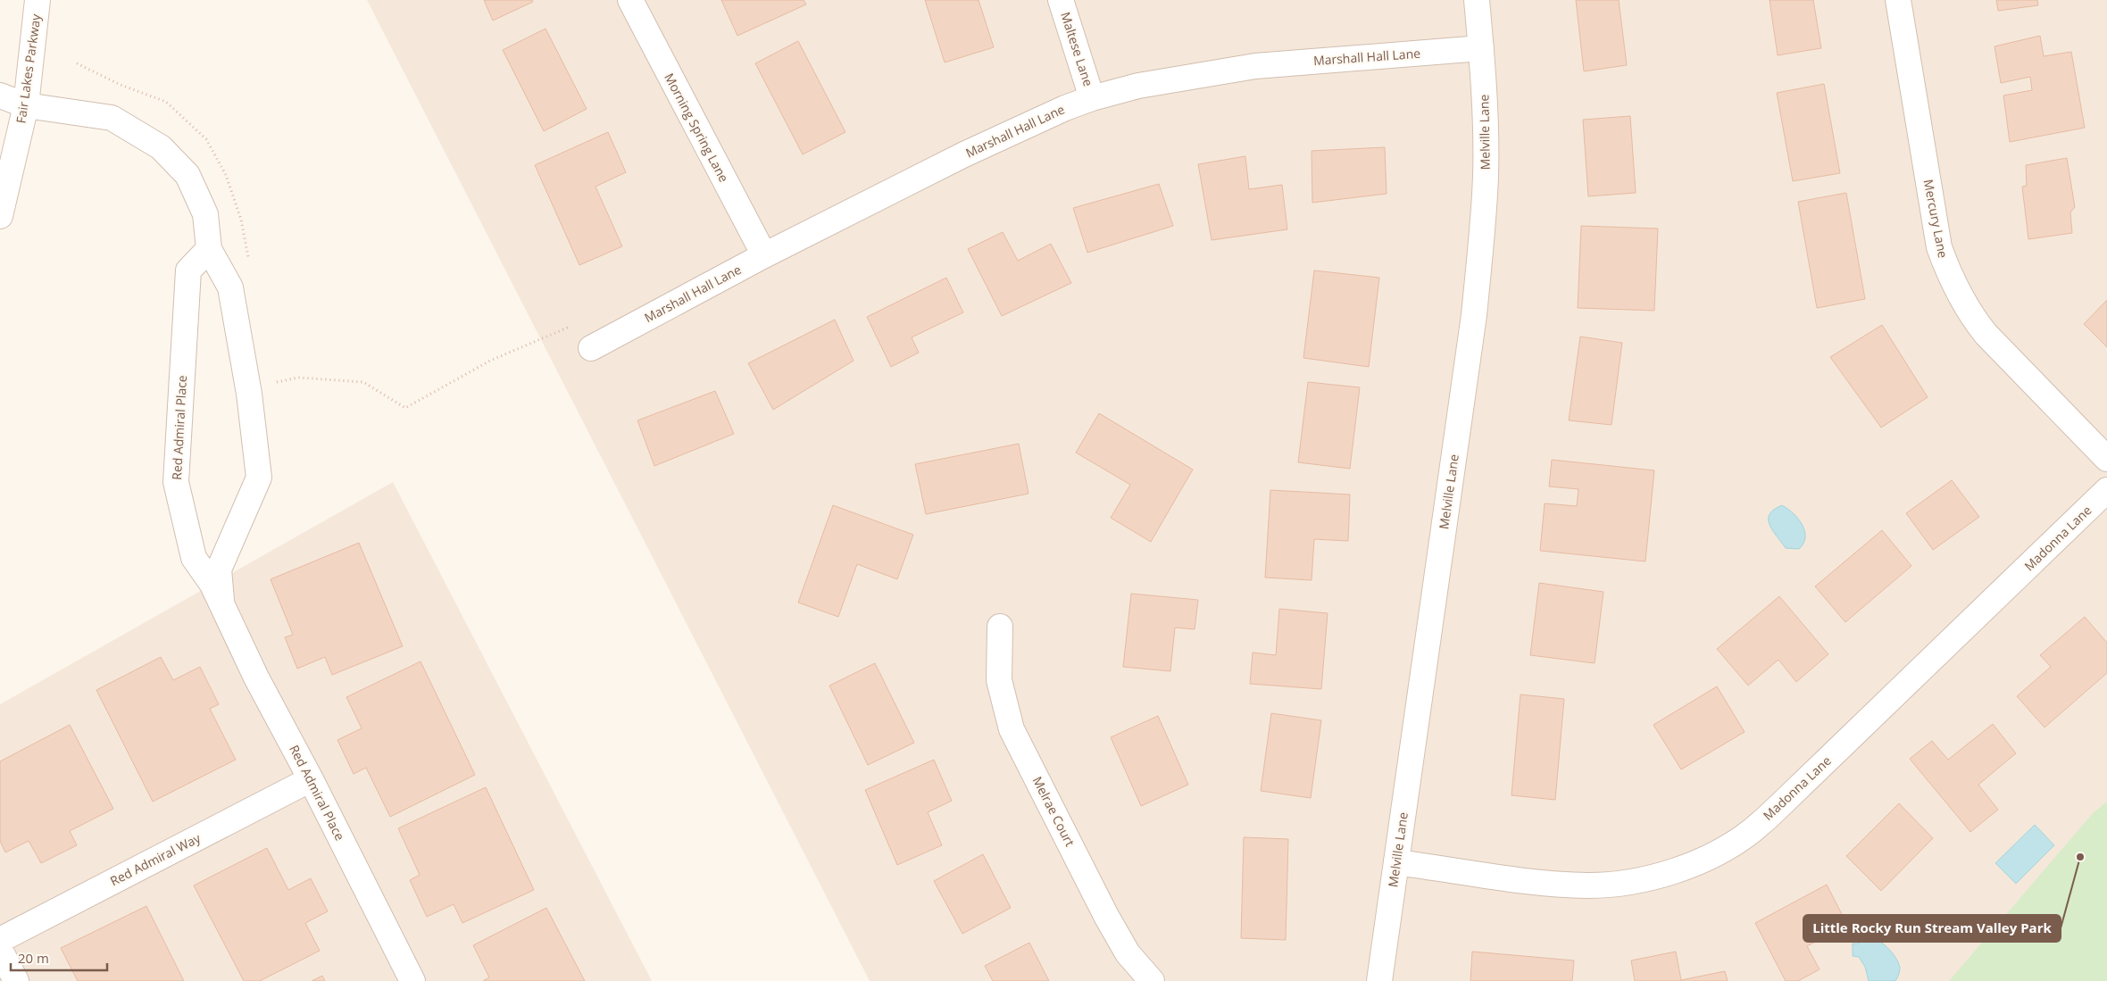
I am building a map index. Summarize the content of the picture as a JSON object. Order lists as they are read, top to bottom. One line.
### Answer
{"streets":{"street":["Maltese Lane","Marshall Hall Lane","Fair Lakes Parkway","Morning Spring Lane","Melville Lane","Mercury Lane","Red Admiral Place","Madonna Lane","Melrae Court","Red Admiral Way"]},"crossings":[["Maltese Lane","Marshall Hall Lane"],["Marshall Hall Lane","Morning Spring Lane"],["Marshall Hall Lane","Melville Lane"],["Fair Lakes Parkway","Red Admiral Place"],["Melville Lane","Madonna Lane"],["Red Admiral Place","Red Admiral Way"]],"places":["Little Rocky Run Stream Valley Park"],"scale_bar":"20 m"}
